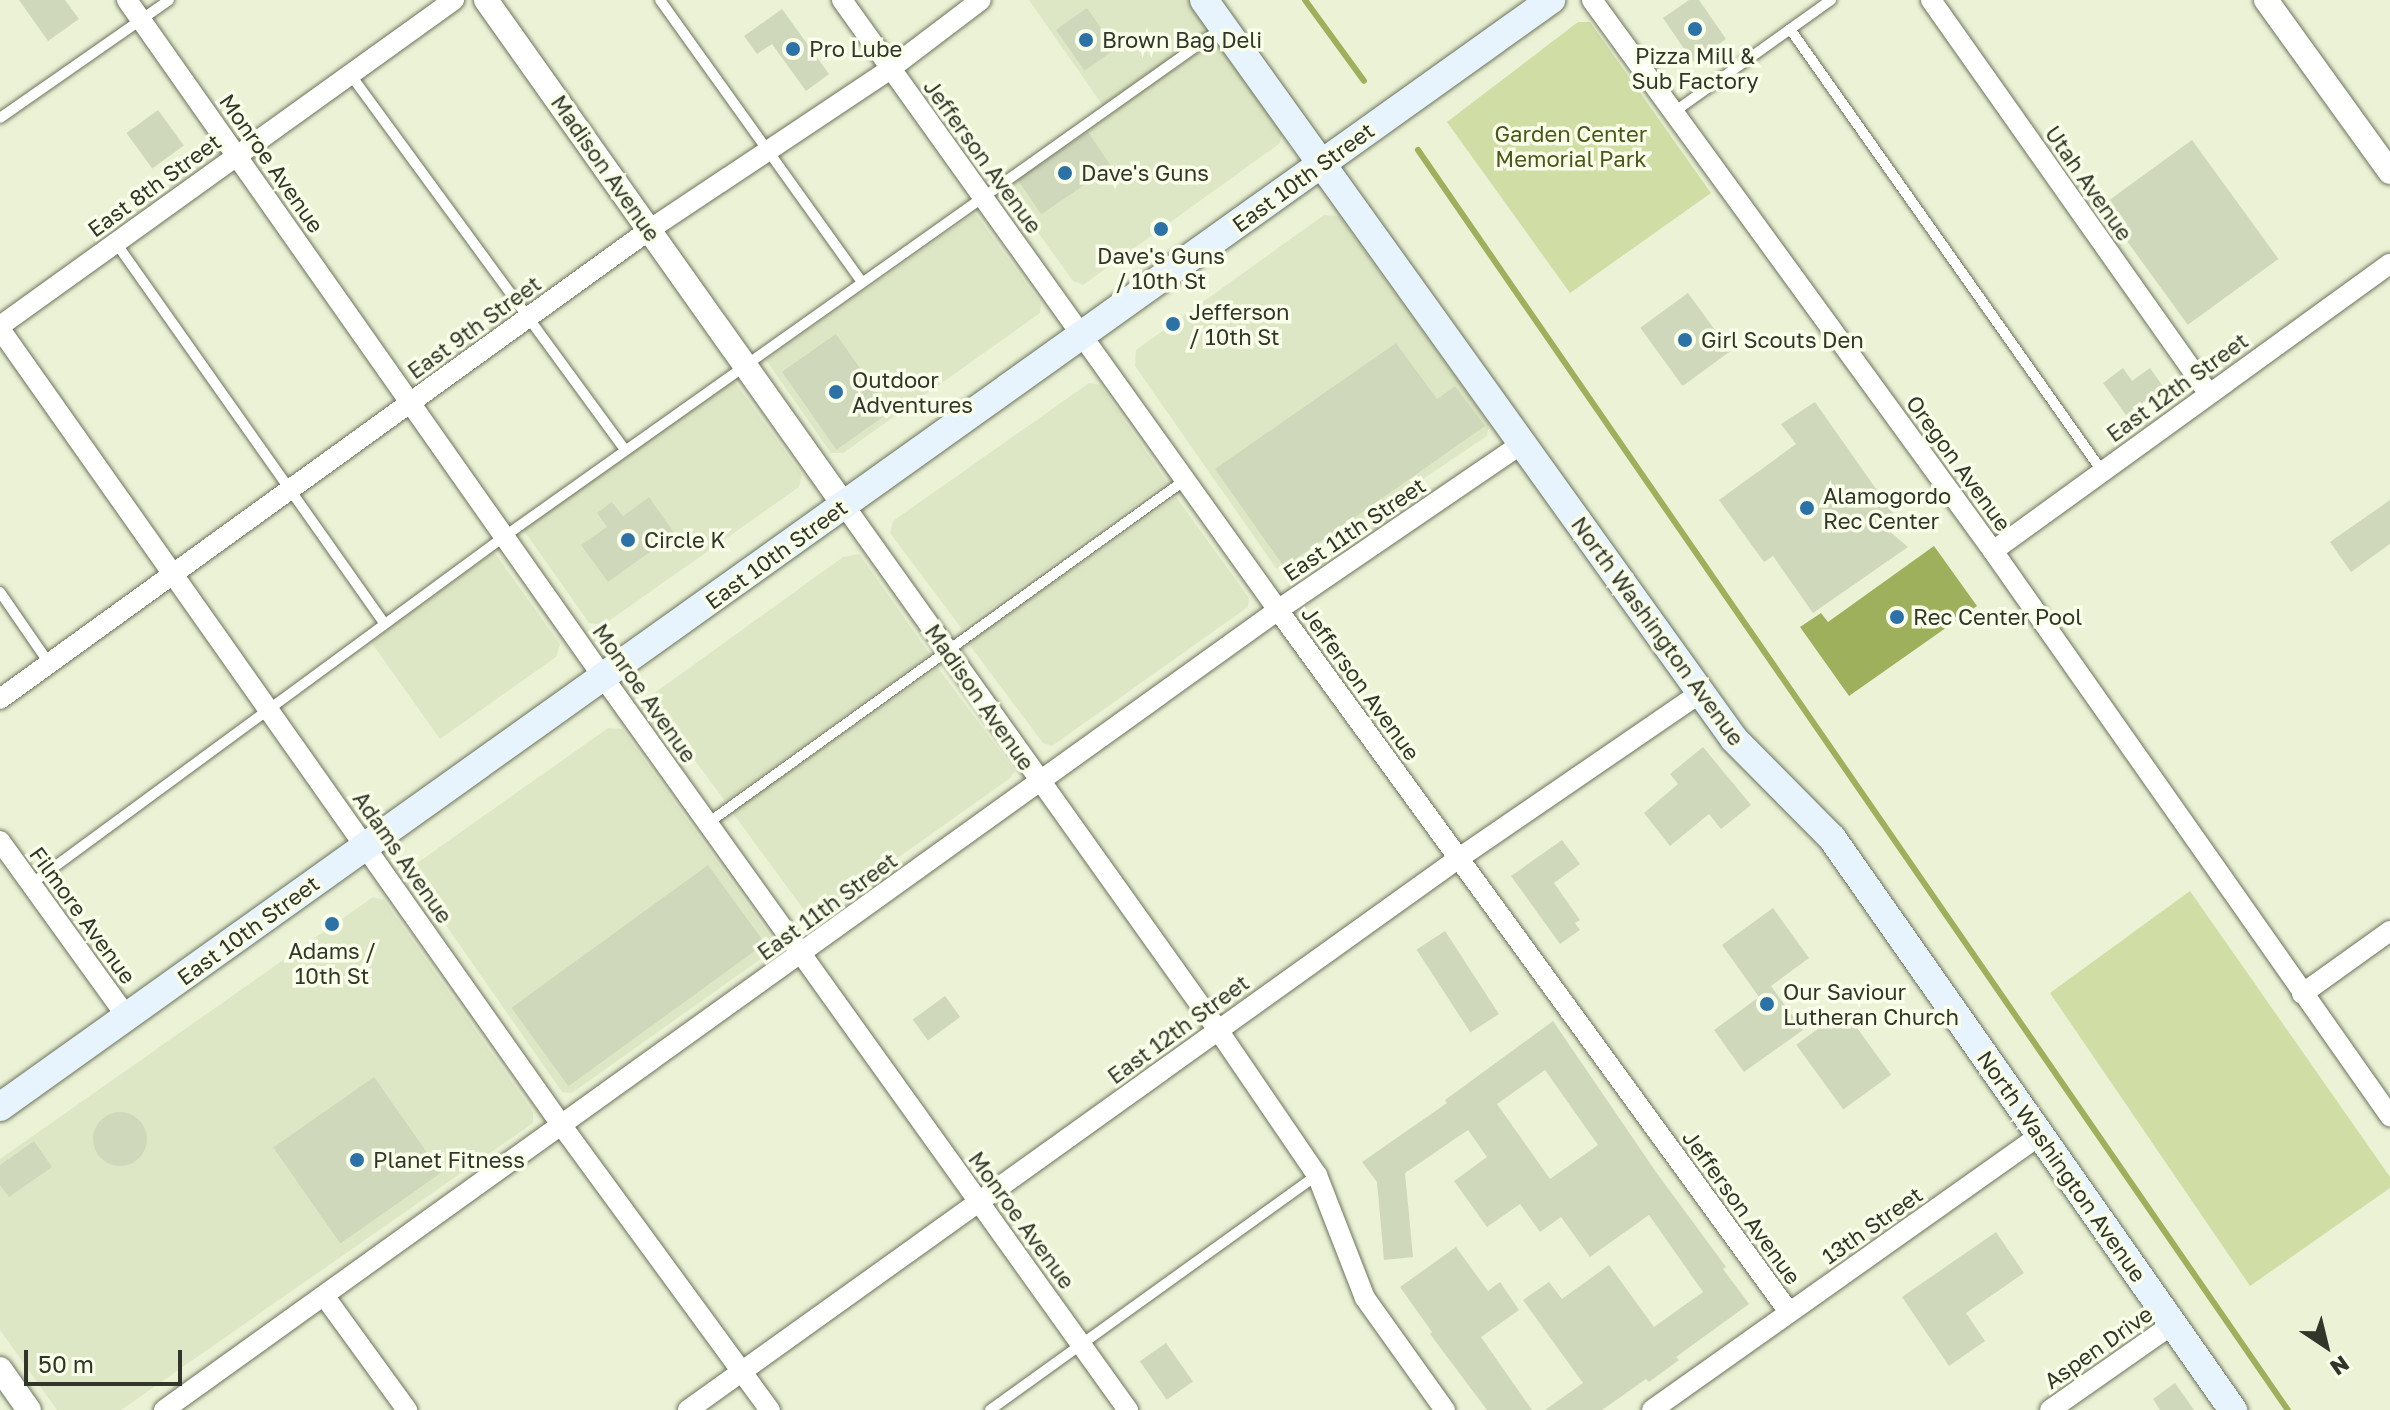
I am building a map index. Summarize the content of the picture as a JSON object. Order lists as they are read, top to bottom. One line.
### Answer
{"streets":{"main road":["East 10th Street","North Washington Avenue"],"street":["Jefferson Avenue","Monroe Avenue","Madison Avenue","Utah Avenue","East 8th Street","East 9th Street","East 12th Street","Oregon Avenue","East 11th Street","Adams Avenue","Filmore Avenue","13th Street","Aspen Drive"]},"crossings":[["Jefferson Avenue","East 10th Street"],["Jefferson Avenue","East 9th Street"],["Jefferson Avenue","East 12th Street"],["Jefferson Avenue","East 11th Street"],["Jefferson Avenue","13th Street"],["Monroe Avenue","East 10th Street"],["Monroe Avenue","East 8th Street"],["Monroe Avenue","East 9th Street"],["Monroe Avenue","East 12th Street"],["Monroe Avenue","East 11th Street"],["Madison Avenue","East 10th Street"],["Madison Avenue","East 9th Street"],["Madison Avenue","East 12th Street"],["Madison Avenue","East 11th Street"],["East 10th Street","North Washington Avenue"],["East 10th Street","Adams Avenue"],["East 10th Street","Filmore Avenue"],["Utah Avenue","East 12th Street"],["East 8th Street","Adams Avenue"],["East 9th Street","Adams Avenue"],["East 12th Street","Oregon Avenue"],["East 12th Street","North Washington Avenue"],["East 12th Street","Adams Avenue"],["East 11th Street","North Washington Avenue"],["East 11th Street","Adams Avenue"],["North Washington Avenue","13th Street"],["North Washington Avenue","Aspen Drive"]],"parks":["Garden Center Memorial Park"],"places":["Pizza Mill & Sub Factory","Brown Bag Deli","Pro Lube","Dave's Guns","Dave's Guns / 10th St","Jefferson / 10th St","Girl Scouts Den","Outdoor Adventures","Alamogordo Rec Center","Circle K","Rec Center Pool","Adams / 10th St","Our Saviour Lutheran Church","Planet Fitness"],"scale_bar":"50 m","north":"bottom right"}
